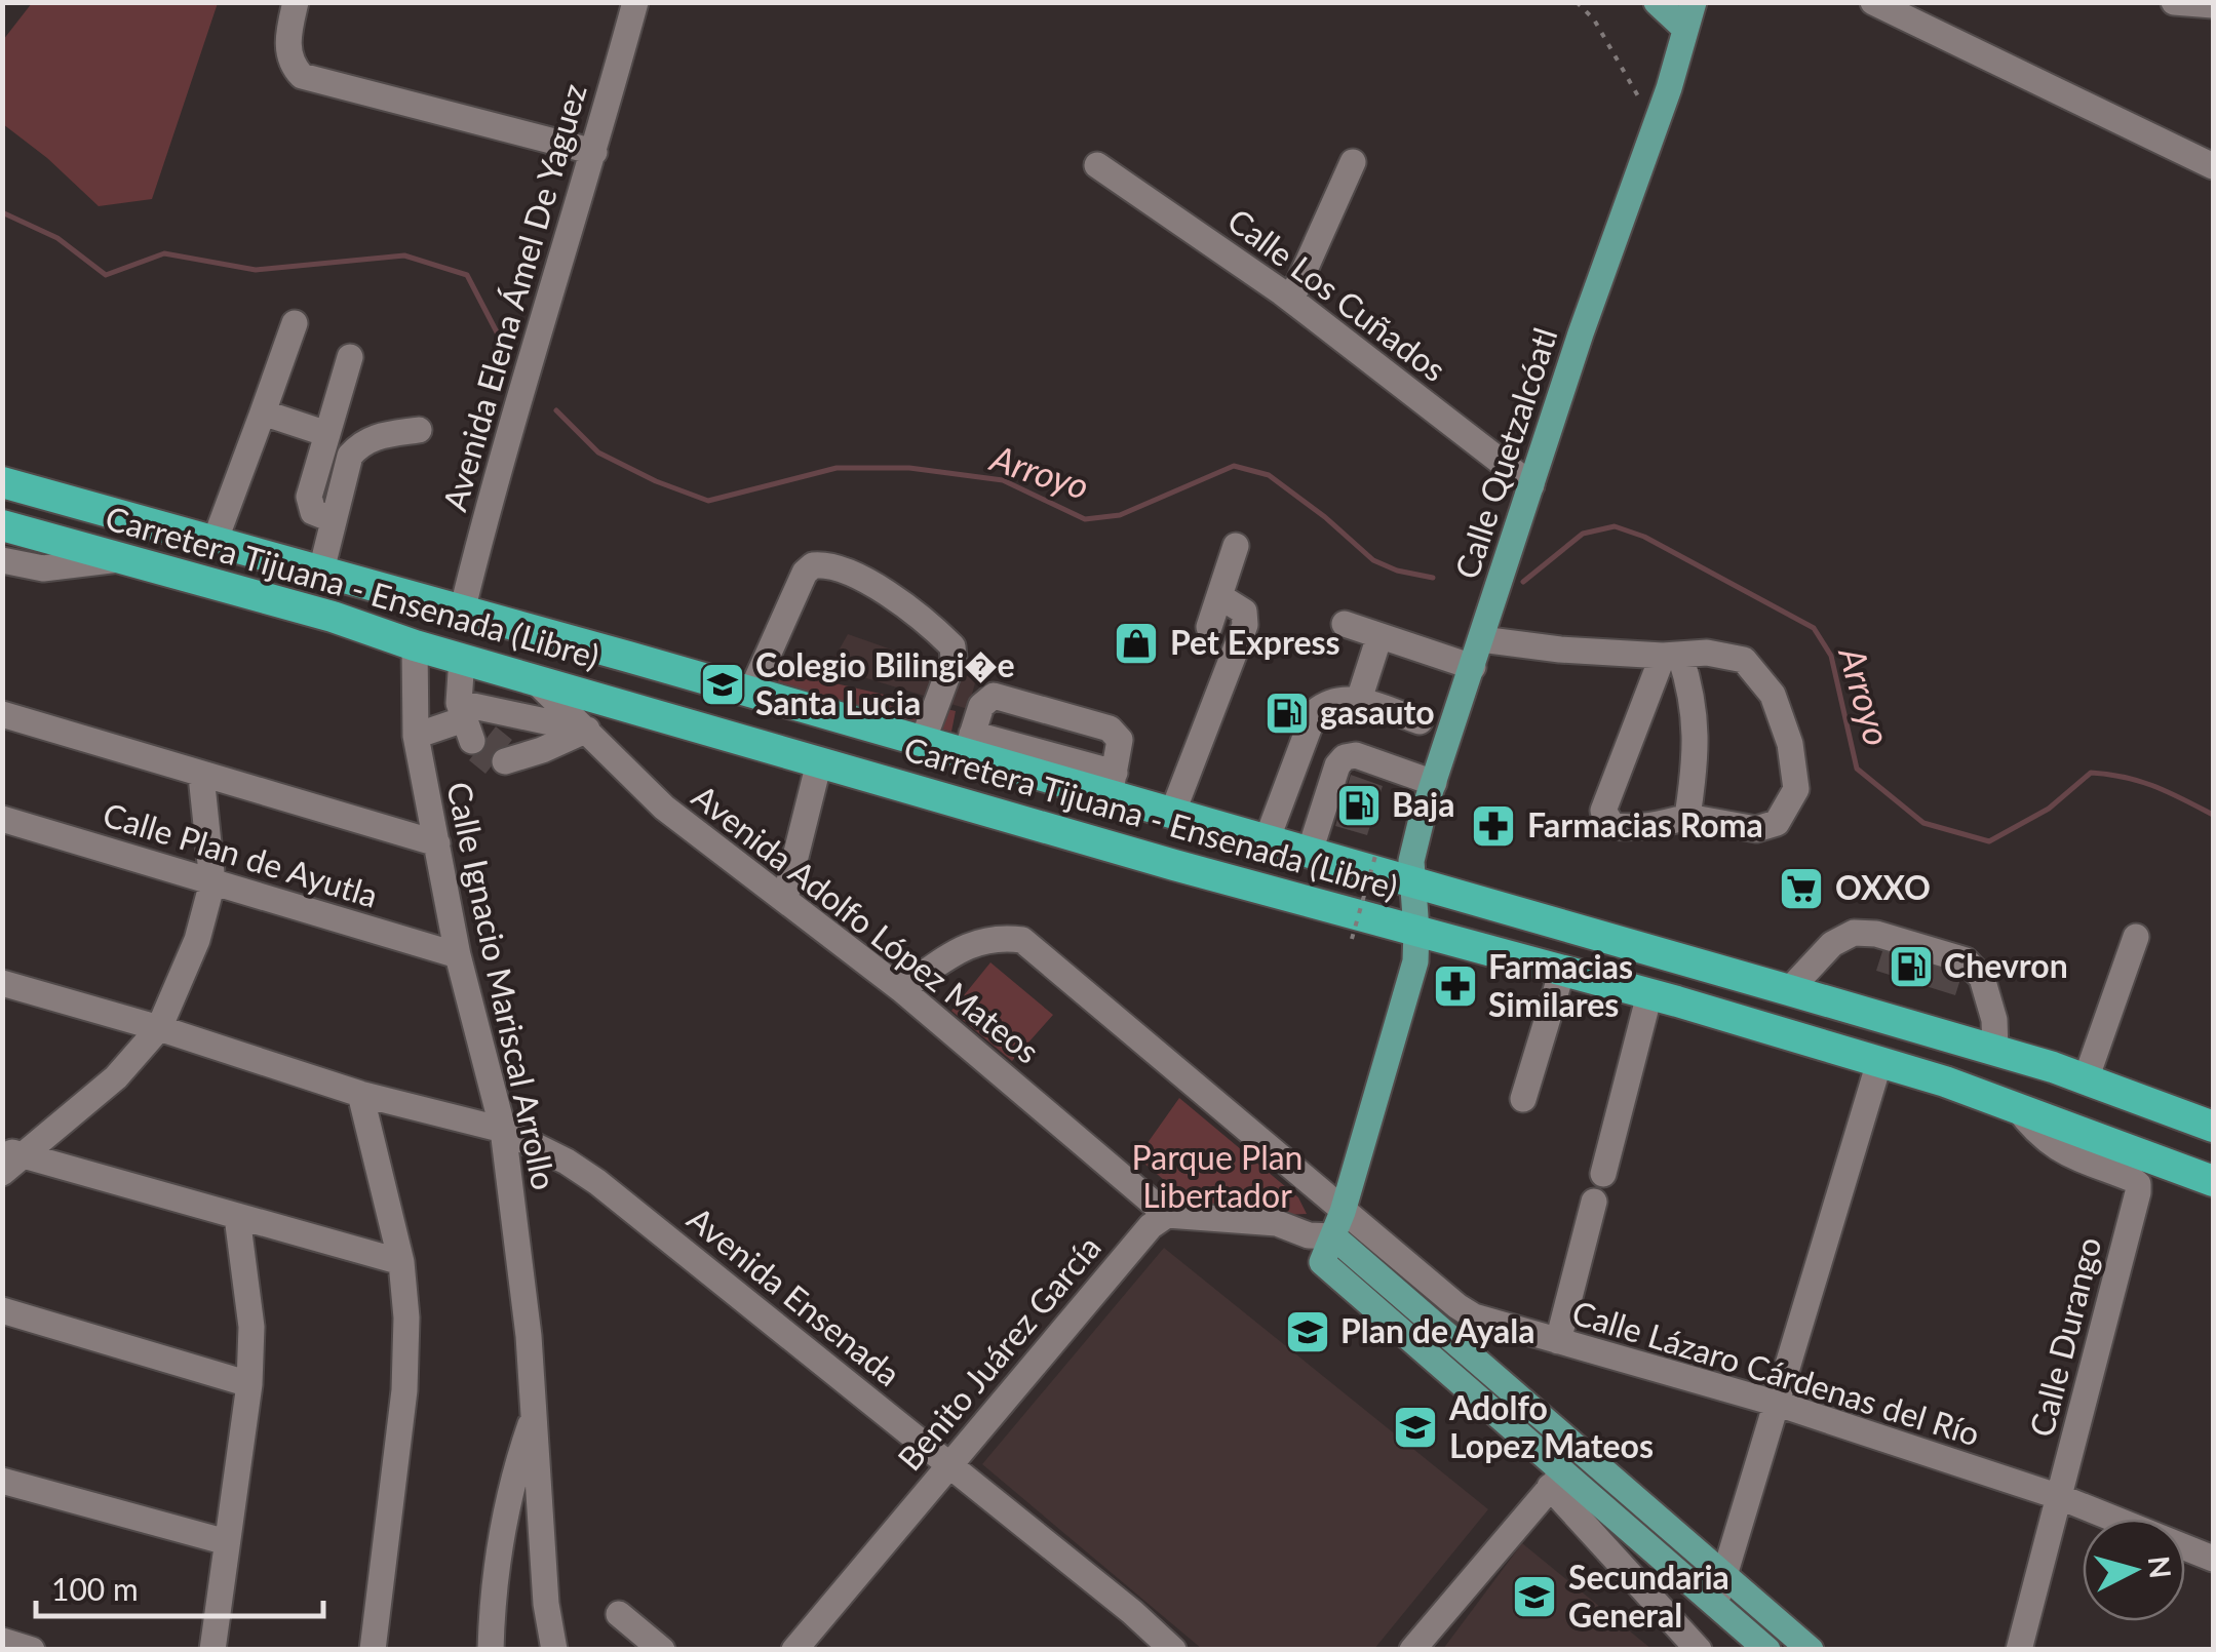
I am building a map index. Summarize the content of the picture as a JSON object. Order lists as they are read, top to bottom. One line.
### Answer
{"streets":{"highway":["Carretera Tijuana - Ensenada (Libre)"],"main road":["Calle Quetzalcóatl"],"street":["Calle Los Cuñados","Avenida Elena Ámel De Yaguez","Calle Plan de Ayutla","Avenida Adolfo López Mateos","Calle Ignacio Mariscal Arrollo","Avenida Ensenada","Calle Durango","Benito Juárez García","Calle Lázaro Cárdenas del Río"]},"crossings":[["Calle Los Cuñados","Calle Quetzalcóatl"],["Avenida Elena Ámel De Yaguez","Carretera Tijuana - Ensenada (Libre)"],["Calle Quetzalcóatl","Carretera Tijuana - Ensenada (Libre)"],["Carretera Tijuana - Ensenada (Libre)","Avenida Adolfo López Mateos"],["Carretera Tijuana - Ensenada (Libre)","Calle Ignacio Mariscal Arrollo"],["Carretera Tijuana - Ensenada (Libre)","Calle Durango"],["Calle Plan de Ayutla","Calle Ignacio Mariscal Arrollo"],["Avenida Adolfo López Mateos","Benito Juárez García"],["Calle Ignacio Mariscal Arrollo","Avenida Ensenada"],["Avenida Ensenada","Benito Juárez García"],["Calle Durango","Calle Lázaro Cárdenas del Río"]],"water":["Arroyo"],"parks":["Parque Plan Libertador"],"places":{"shop":["Pet Express"],"school or university":["Colegio Bilingi�e Santa Lucia","Plan de Ayala","Adolfo Lopez Mateos","Secundaria General"],"fuel station":["gasauto","Baja","Chevron"],"pharmacy":["Farmacias Roma","Farmacias Similares"],"supermarket":["OXXO"]},"scale_bar":"100 m","north":"right"}
